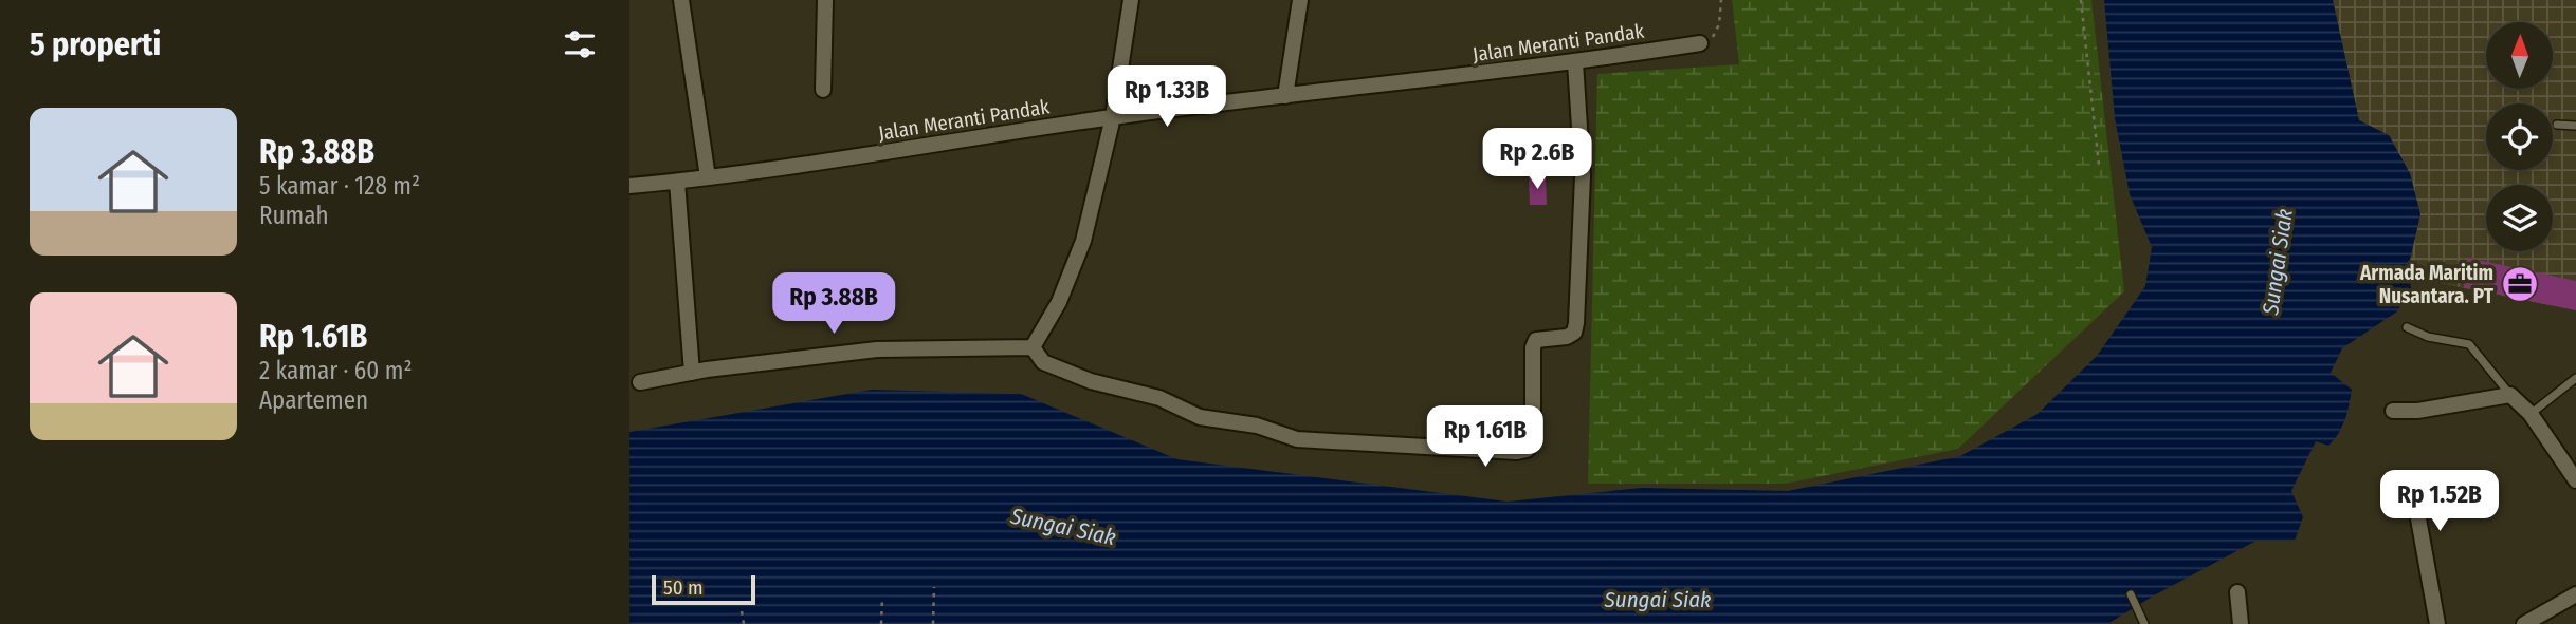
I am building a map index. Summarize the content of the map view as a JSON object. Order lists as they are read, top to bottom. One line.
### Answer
{"streets":{"street":["Jalan Meranti Pandak"]},"water":["Sungai Siak"],"places":{"office":["Armada Maritim Nusantara. PT"]},"scale_bar":"50 m","north":"top","page":{"heading":"5 properti","price":["Rp 1.33B","Rp 2.6B","Rp 3.88B","Rp 1.61B","Rp 1.52B"],"list":[{"name":"Rp 3.88B","note":"5 kamar · 128 m² · Rumah"},{"name":"Rp 1.61B","note":"2 kamar · 60 m² · Apartemen"}],"scale":"50 m"}}
